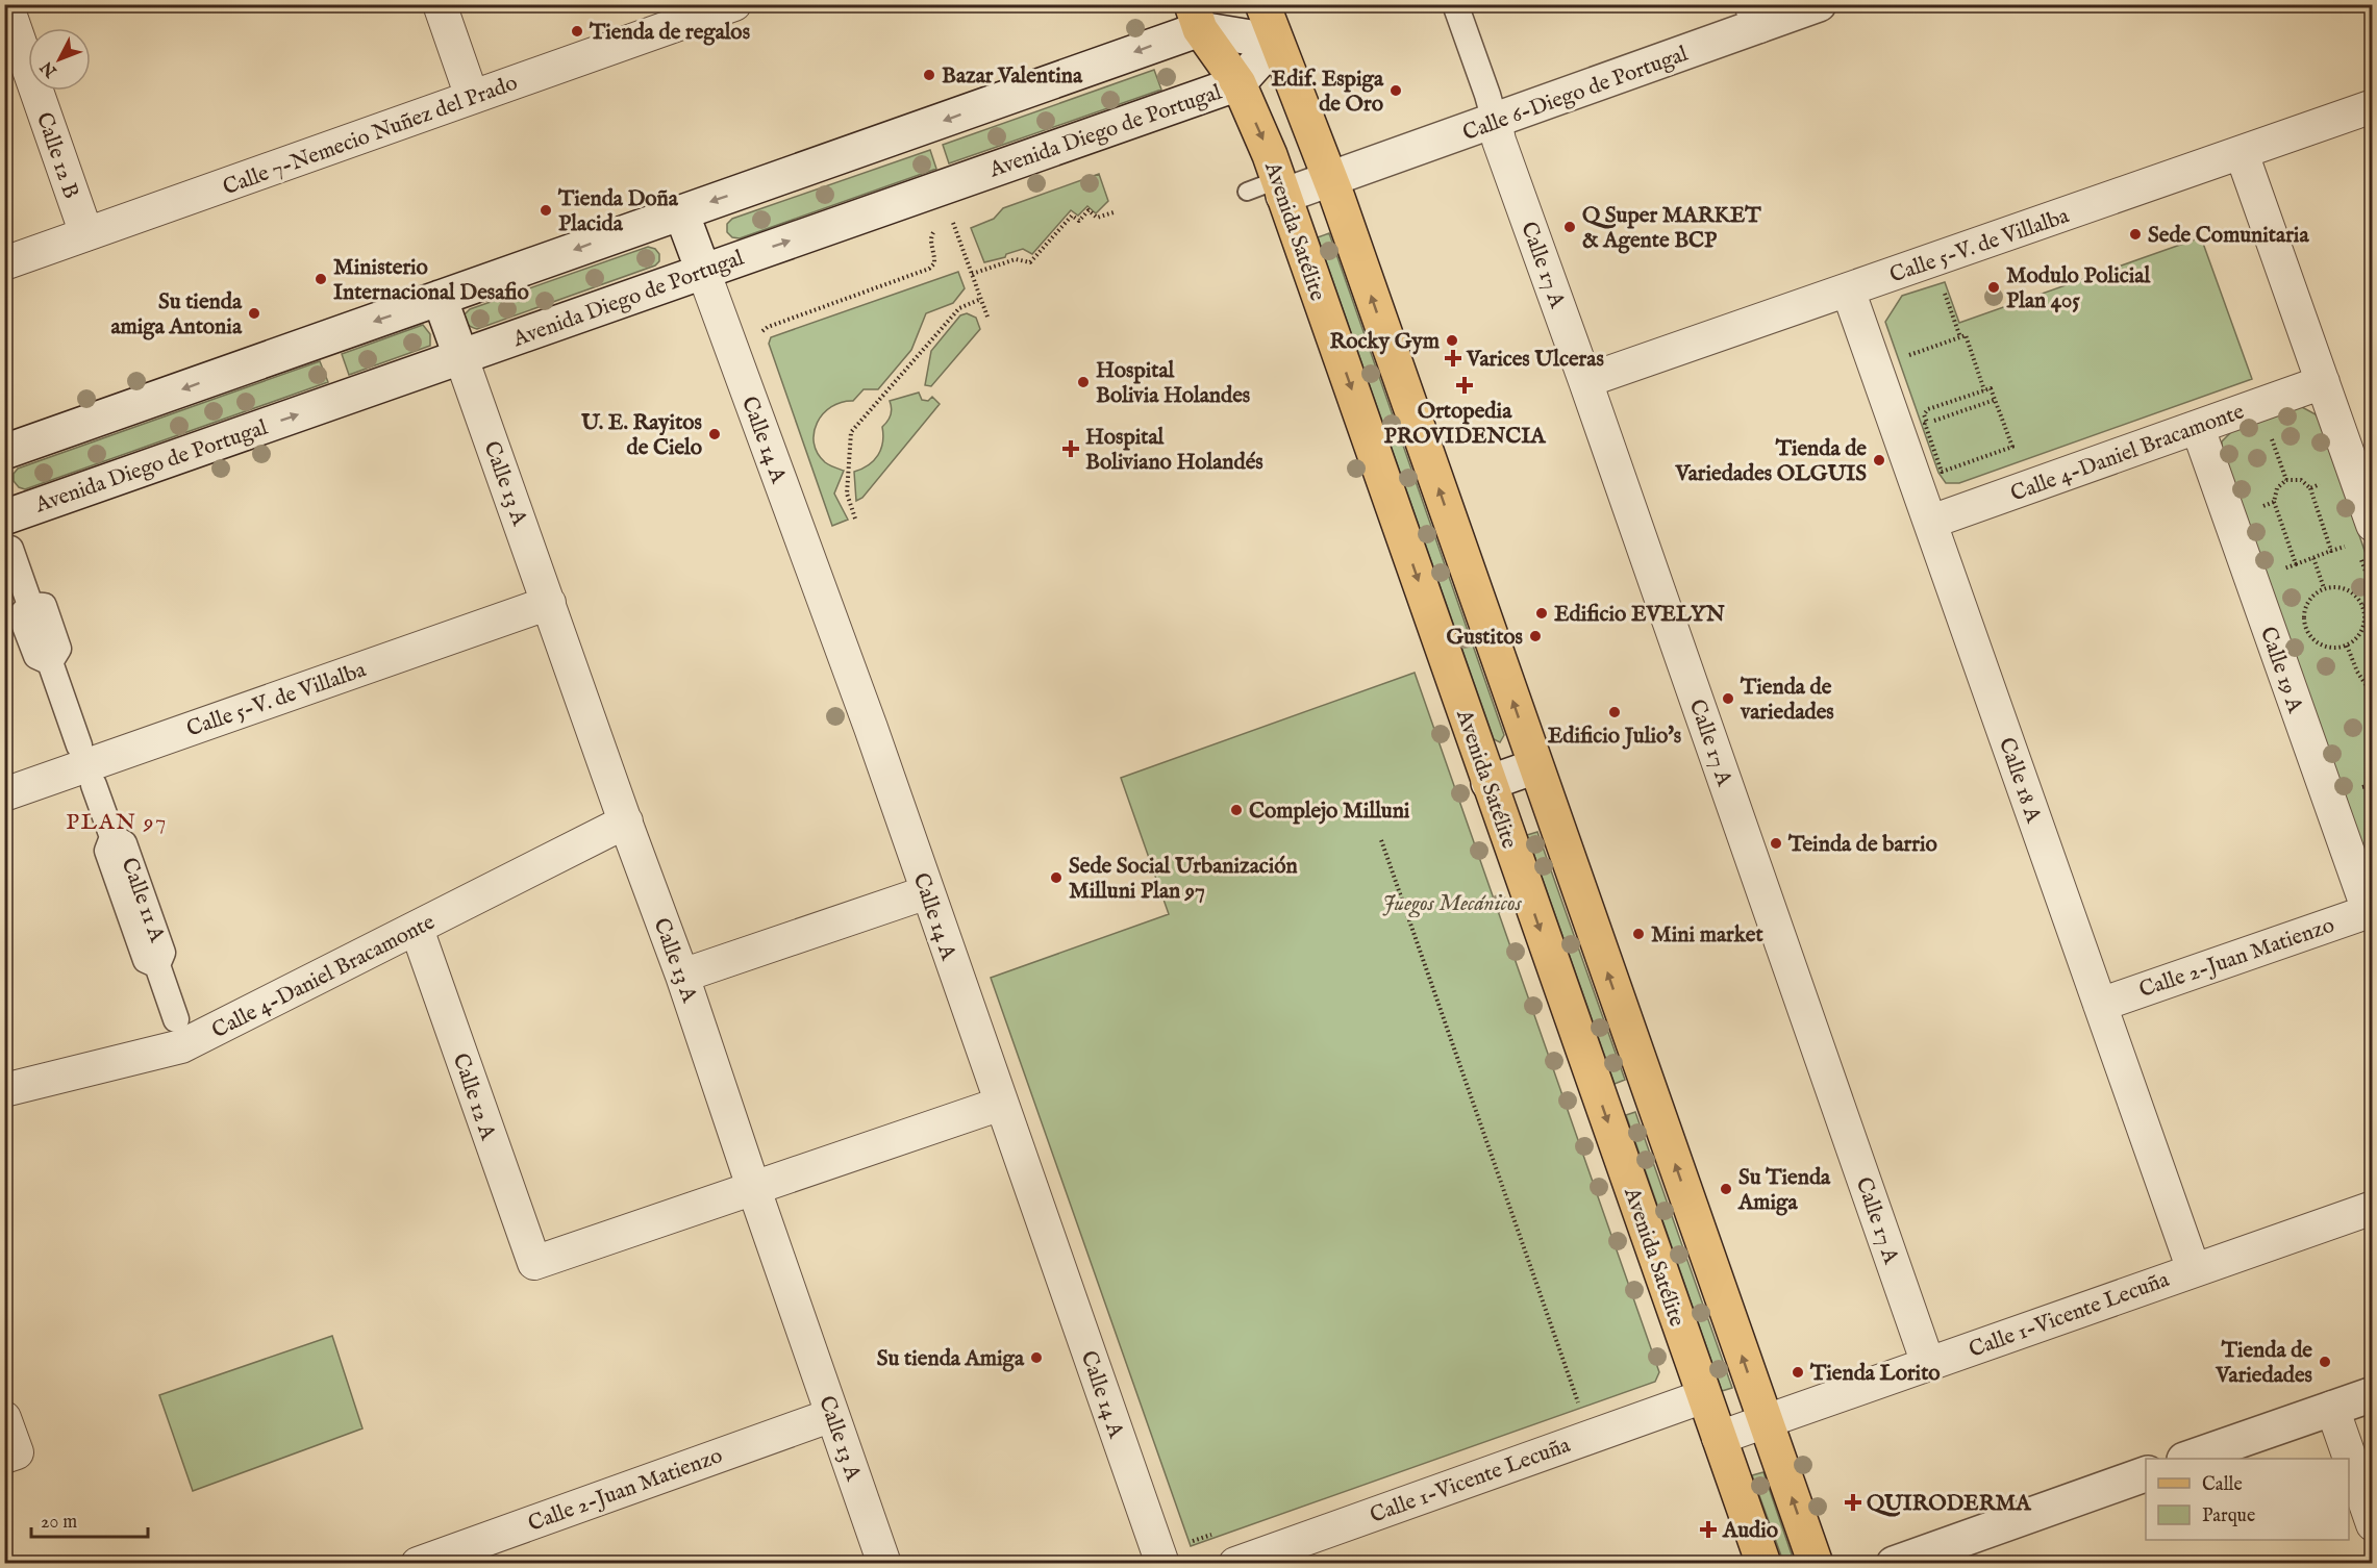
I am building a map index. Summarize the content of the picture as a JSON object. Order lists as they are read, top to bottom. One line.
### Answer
{"streets":{"main road":["Calle 6-Diego de Portugal","Avenida Diego de Portugal","Avenida Satélite"],"street":["Calle 7-Nemecio Nuñez del Prado","Calle 12 B","Calle 5-V. de Villalba","Calle 17 A","Calle 14 A","Calle 4-Daniel Bracamonte","Calle 13 A","Calle 19 A","Calle 18 A","Calle 11 A","Calle 2-Juan Matienzo","Calle 12 A","Calle 1-Vicente Lecuña"]},"crossings":[["Calle 6-Diego de Portugal","Avenida Satélite"],["Calle 6-Diego de Portugal","Calle 17 A"],["Avenida Diego de Portugal","Avenida Satélite"],["Avenida Diego de Portugal","Calle 14 A"],["Avenida Diego de Portugal","Calle 13 A"],["Calle 7-Nemecio Nuñez del Prado","Calle 12 B"],["Avenida Satélite","Calle 1-Vicente Lecuña"],["Calle 5-V. de Villalba","Calle 17 A"],["Calle 5-V. de Villalba","Calle 13 A"],["Calle 5-V. de Villalba","Calle 18 A"],["Calle 17 A","Calle 1-Vicente Lecuña"],["Calle 4-Daniel Bracamonte","Calle 13 A"],["Calle 4-Daniel Bracamonte","Calle 19 A"],["Calle 4-Daniel Bracamonte","Calle 18 A"],["Calle 4-Daniel Bracamonte","Calle 12 A"],["Calle 13 A","Calle 2-Juan Matienzo"],["Calle 13 A","Calle 12 A"],["Calle 19 A","Calle 2-Juan Matienzo"],["Calle 18 A","Calle 2-Juan Matienzo"],["Calle 18 A","Calle 1-Vicente Lecuña"]],"districts":["PLAN 97"],"parks":["Juegos Mecánicos"],"places":{"other":["Tienda de regalos","Bazar Valentina","Edif. Espiga de Oro","Tienda Doña Placida","Q Super MARKET & Agente BCP","Sede Comunitaria","Ministerio Internacional Desafio","Modulo Policial Plan 405","Su tienda amiga Antonia","Rocky Gym","Hospital Bolivia Holandes","U. E. Rayitos de Cielo","Tienda de Variedades OLGUIS","Edificio EVELYN","Gustitos","Tienda de variedades","Edificio Julio's","Complejo Milluni","Teinda de barrio","Sede Social Urbanización Milluni Plan 97","Mini market","Su Tienda Amiga","Su tienda Amiga","Tienda de Variedades","Tienda Lorito"],"health":["Varices Ulceras","Ortopedia PROVIDENCIA","Hospital Boliviano Holandés","QUIRODERMA","Audio"]},"legend":["Calle","Parque"],"scale_bar":"20 m","north":"bottom left"}
